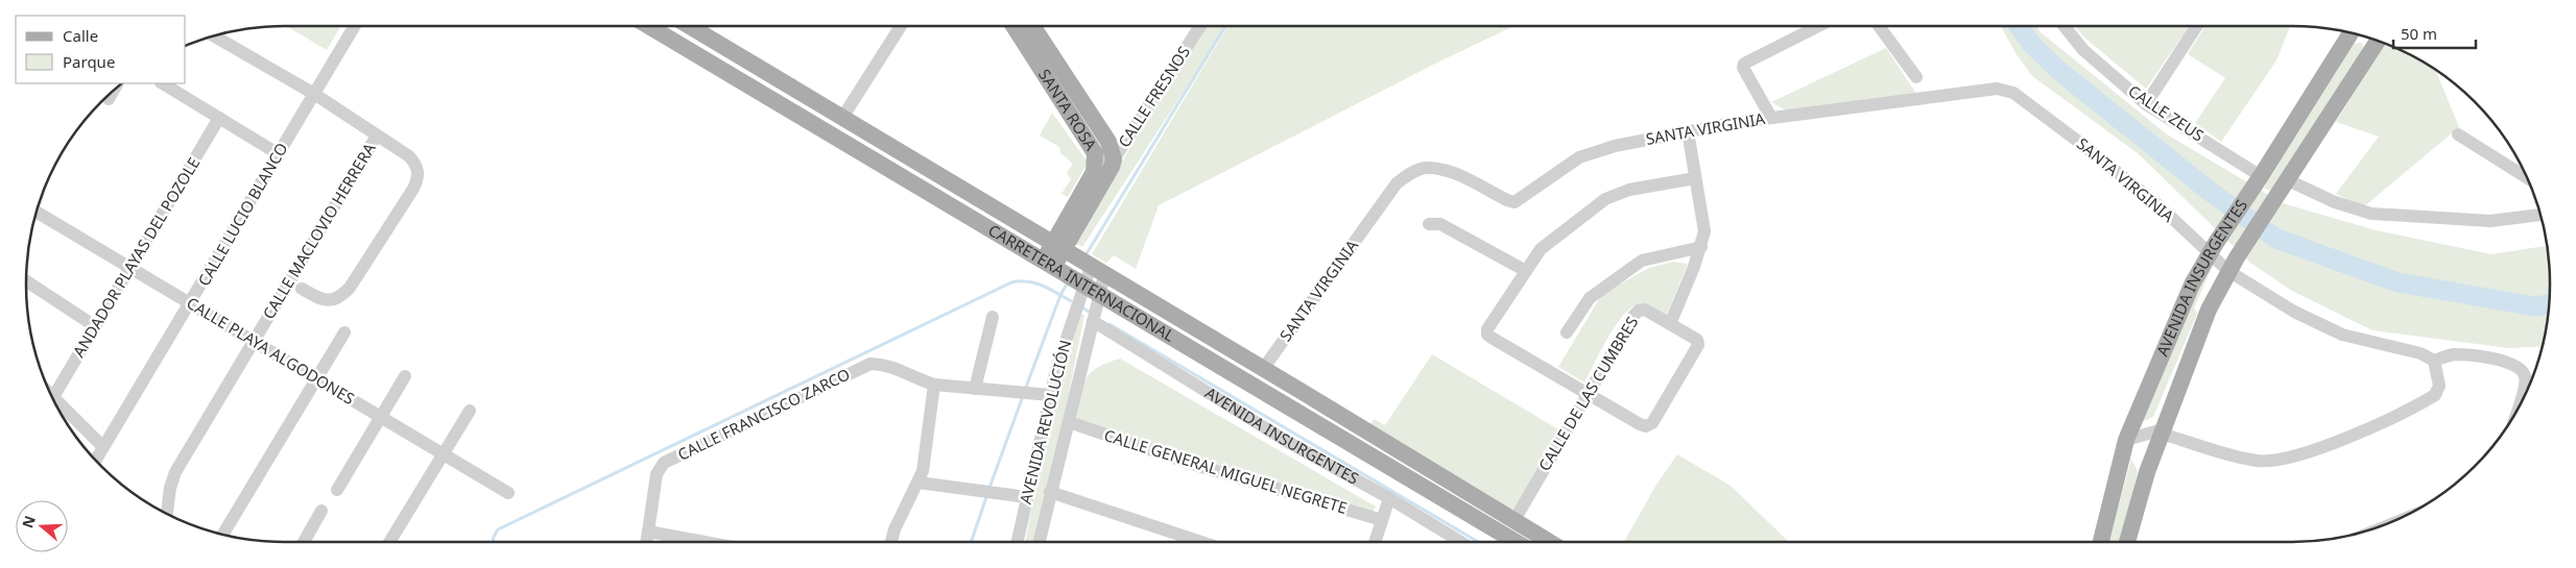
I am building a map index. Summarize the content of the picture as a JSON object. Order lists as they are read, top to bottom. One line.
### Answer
{"streets":{"main road":["SANTA ROSA","AVENIDA INSURGENTES","CARRETERA INTERNACIONAL"],"street":["CALLE FRESNOS","CALLE ZEUS","SANTA VIRGINIA","CALLE LUCIO BLANCO","CALLE MACLOVIO HERRERA","ANDADOR PLAYAS DEL POZOLE","CALLE PLAYA ALGODONES","CALLE DE LAS CUMBRES","CALLE FRANCISCO ZARCO","AVENIDA REVOLUCIÓN","CALLE GENERAL MIGUEL NEGRETE"]},"crossings":[["CALLE FRESNOS","SANTA ROSA"],["SANTA ROSA","CARRETERA INTERNACIONAL"],["SANTA ROSA","AVENIDA REVOLUCIÓN"],["CALLE ZEUS","AVENIDA INSURGENTES"],["SANTA VIRGINIA","AVENIDA INSURGENTES"],["SANTA VIRGINIA","CARRETERA INTERNACIONAL"],["CALLE LUCIO BLANCO","CALLE PLAYA ALGODONES"],["CALLE MACLOVIO HERRERA","CALLE PLAYA ALGODONES"],["ANDADOR PLAYAS DEL POZOLE","CALLE PLAYA ALGODONES"],["AVENIDA INSURGENTES","AVENIDA REVOLUCIÓN"],["CARRETERA INTERNACIONAL","CALLE DE LAS CUMBRES"],["CARRETERA INTERNACIONAL","AVENIDA REVOLUCIÓN"],["AVENIDA REVOLUCIÓN","CALLE GENERAL MIGUEL NEGRETE"]],"legend":["Calle","Parque"],"scale_bar":"50 m","north":"left"}
